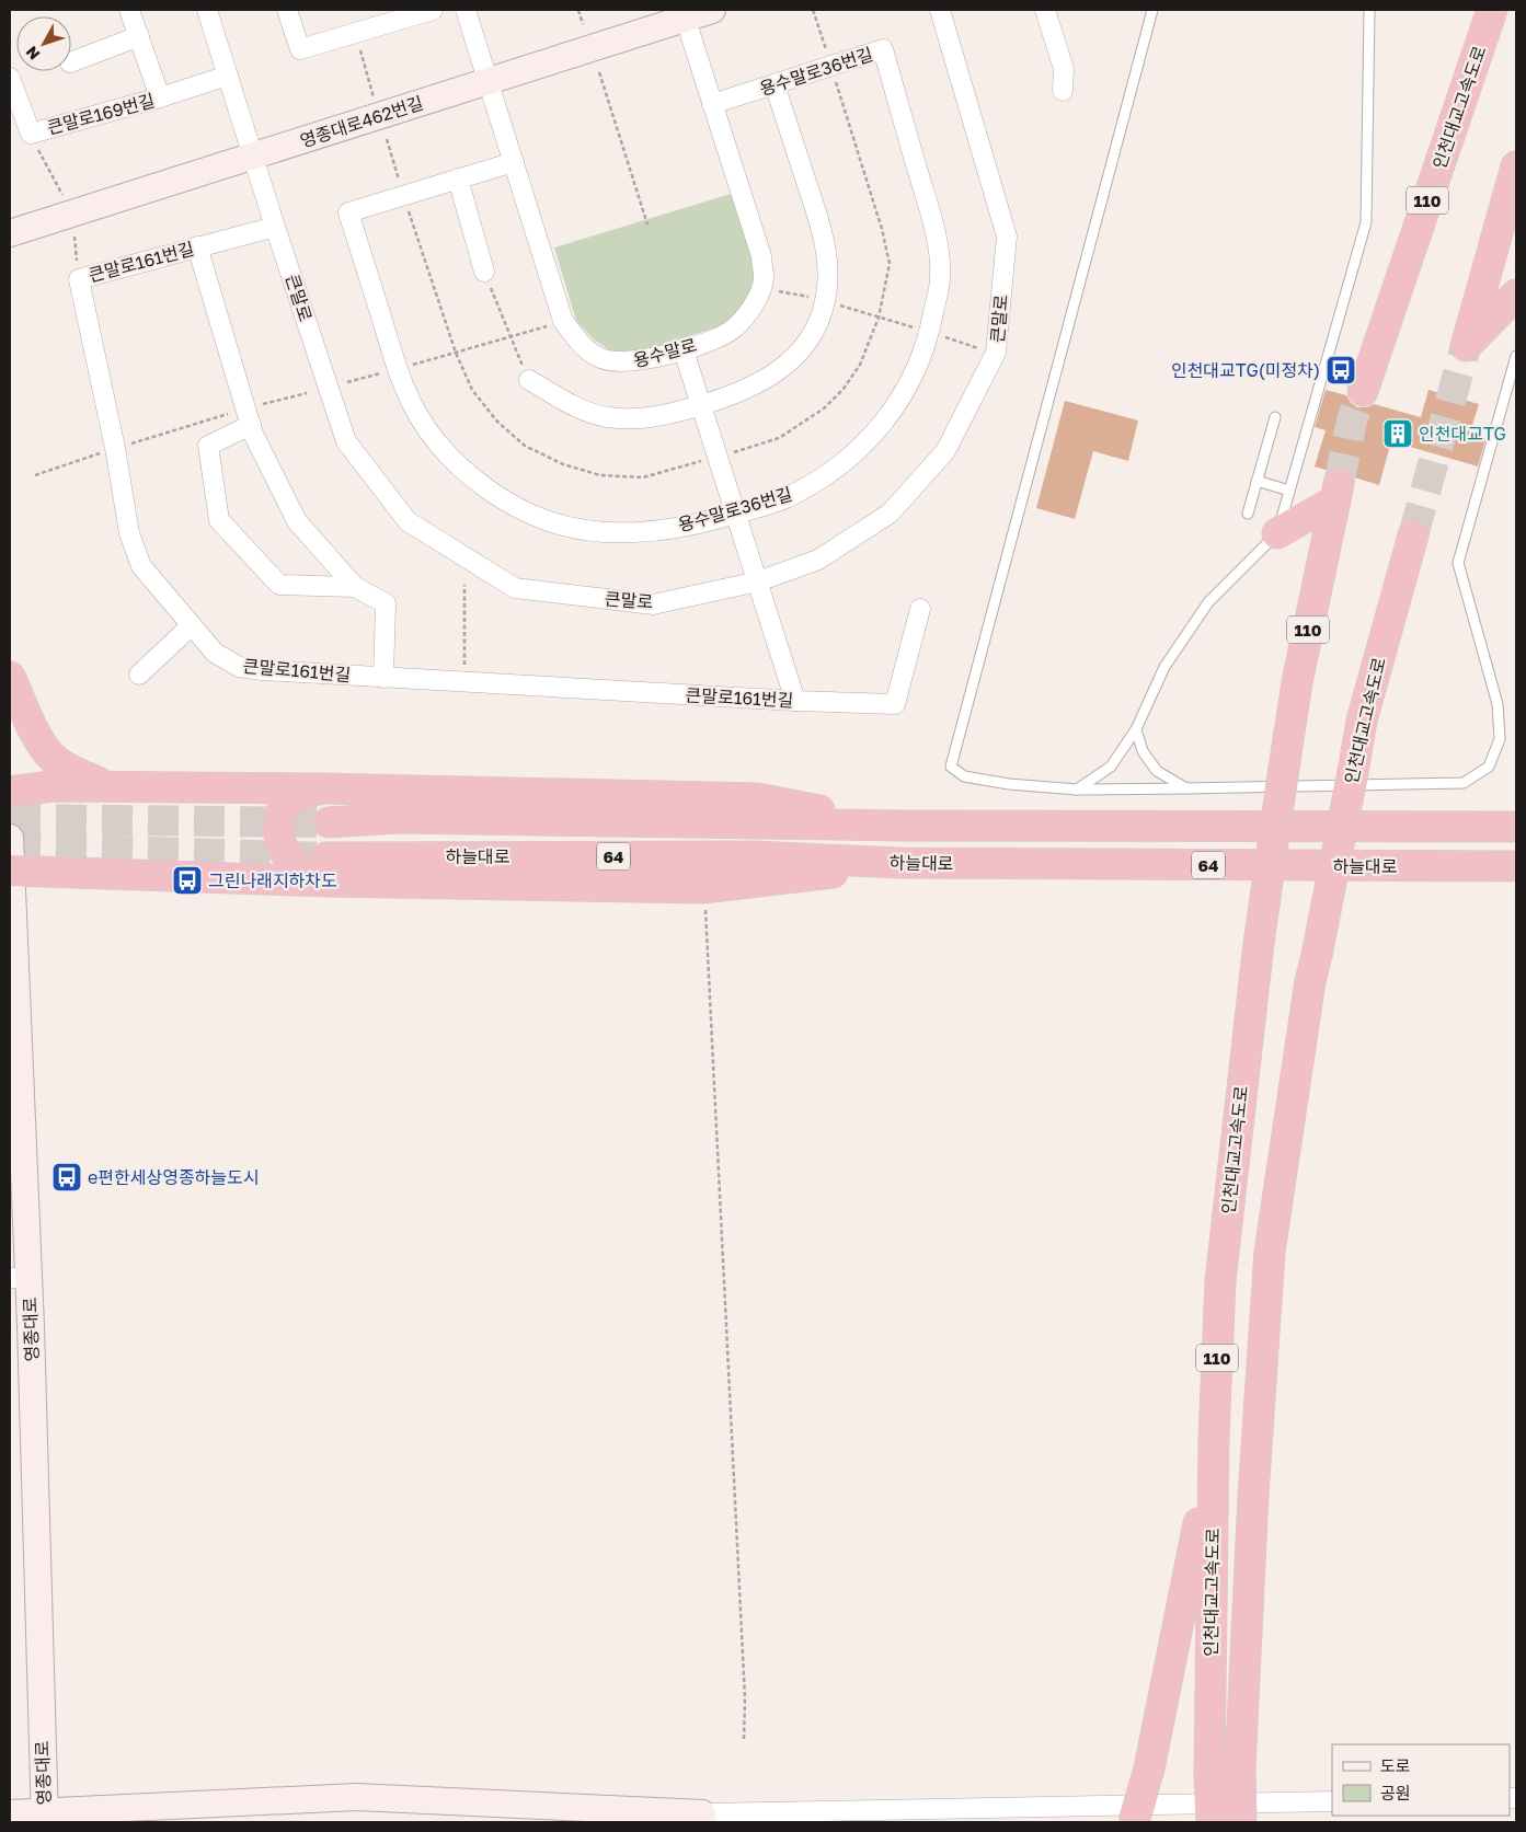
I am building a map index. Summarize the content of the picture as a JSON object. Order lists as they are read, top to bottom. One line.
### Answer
{"streets":{"highway":["인천대교고속도로","110","하늘대로","64"],"street":["용수말로36번길","큰말로169번길","영종대로462번길","큰말로161번길","큰말로","용수말로","영종대로"]},"crossings":[["용수말로36번길","용수말로"],["큰말로169번길","큰말로"],["영종대로462번길","큰말로"],["영종대로462번길","용수말로"],["큰말로161번길","큰말로"],["하늘대로","영종대로"]],"places":{"bus stop":["인천대교TG(미정차)","그린나래지하차도","e편한세상영종하늘도시"],"building":["인천대교TG"]},"legend":["도로","공원"],"north":"bottom left"}
